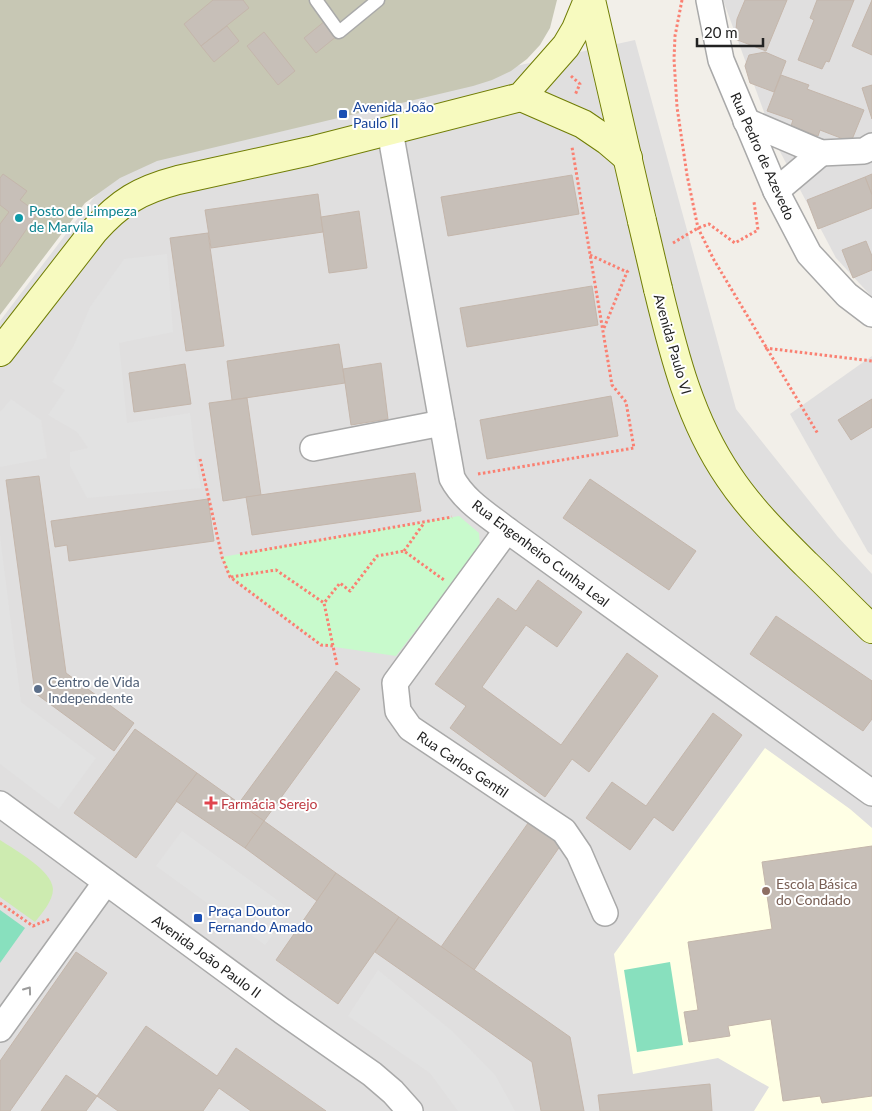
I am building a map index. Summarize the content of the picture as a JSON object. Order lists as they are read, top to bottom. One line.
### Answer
{"streets":{"main road":["Avenida Paulo VI"],"street":["Rua Pedro de Azevedo","Rua Engenheiro Cunha Leal","Rua Carlos Gentil","Avenida João Paulo II"]},"crossings":[["Rua Engenheiro Cunha Leal","Rua Carlos Gentil"]],"places":{"transit":["Avenida João Paulo II","Praça Doutor Fernando Amado"],"other":["Posto de Limpeza de Marvila","Centro de Vida Independente","Escola Básica do Condado"],"health":["Farmácia Serejo"]},"scale_bar":"20 m"}
